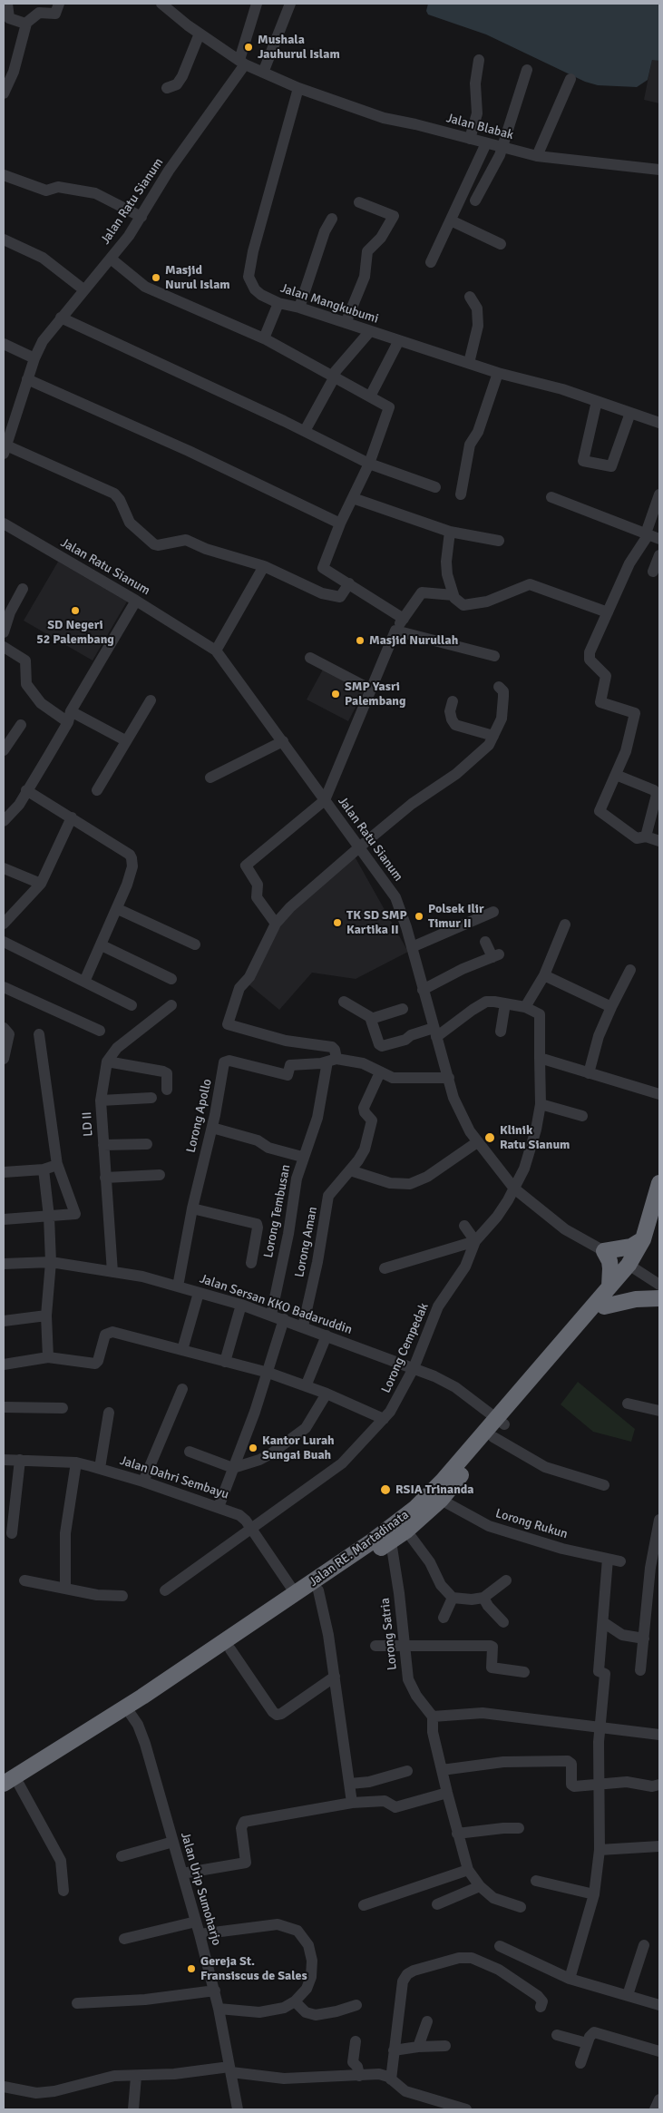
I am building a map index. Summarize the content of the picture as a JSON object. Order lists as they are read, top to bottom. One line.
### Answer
{"streets":{"highway":["Jalan RE. Martadinata"],"street":["Jalan Blabak","Jalan Ratu Sianum","Jalan Mangkubumi","Lorong Apollo","LD II","Lorong Tembusan","Lorong Aman","Jalan Sersan KKO Badaruddin","Lorong Cempedak","Jalan Dahri Sembayu","Lorong Rukun","Lorong Satria","Jalan Urip Sumoharjo"]},"crossings":[["Jalan Blabak","Jalan Ratu Sianum"],["Jalan Blabak","Jalan Mangkubumi"],["Jalan Ratu Sianum","Lorong Cempedak"],["Lorong Apollo","Lorong Tembusan"],["Lorong Apollo","Jalan Sersan KKO Badaruddin"],["LD II","Jalan Sersan KKO Badaruddin"],["Lorong Tembusan","Jalan Sersan KKO Badaruddin"],["Lorong Aman","Jalan Sersan KKO Badaruddin"],["Jalan Sersan KKO Badaruddin","Lorong Cempedak"],["Jalan Sersan KKO Badaruddin","Jalan RE. Martadinata"],["Lorong Cempedak","Jalan Dahri Sembayu"],["Jalan Dahri Sembayu","Jalan RE. Martadinata"],["Jalan RE. Martadinata","Jalan Urip Sumoharjo"]],"places":["Mushala Jauhurul Islam","Masjid Nurul Islam","SD Negeri 52 Palembang","Masjid Nurullah","SMP Yasri Palembang","Polsek Ilir Timur II","TK SD SMP Kartika II","Klinik Ratu Sianum","Kantor Lurah Sungai Buah","RSIA Trinanda","Gereja St. Fransiscus de Sales"]}
